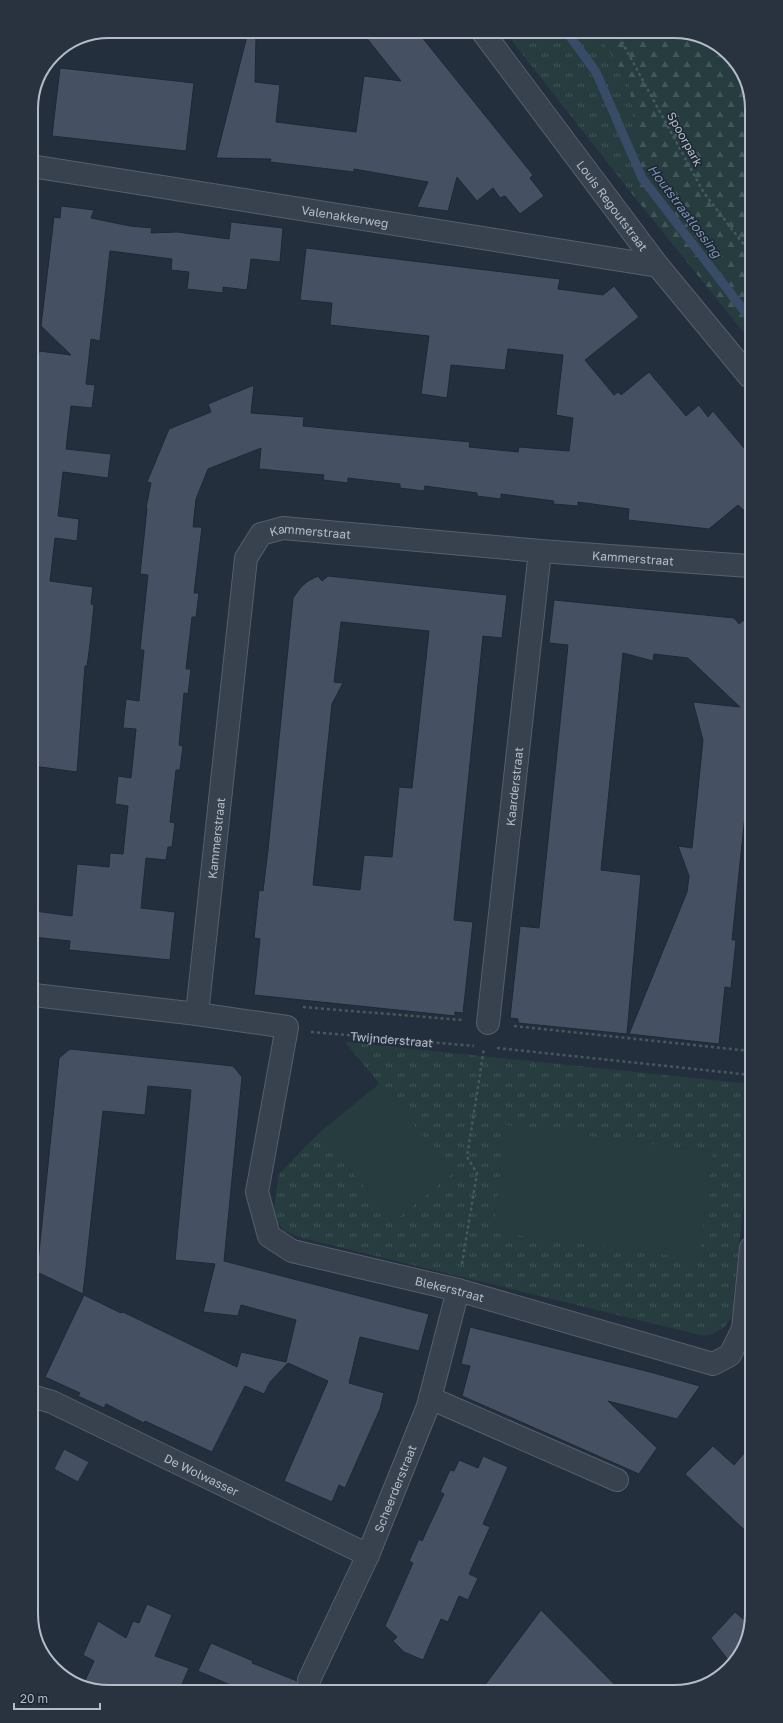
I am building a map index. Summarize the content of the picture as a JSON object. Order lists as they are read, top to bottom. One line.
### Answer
{"streets":{"street":["Louis Regoutstraat","Valenakkerweg","Kammerstraat","Kaarderstraat","Blekerstraat","De Wolwasser","Scheerderstraat"],"path":["Spoorpark","Twijnderstraat"]},"crossings":[["Louis Regoutstraat","Valenakkerweg"],["Kammerstraat","Kaarderstraat"],["Twijnderstraat","Blekerstraat"],["Blekerstraat","Scheerderstraat"],["De Wolwasser","Scheerderstraat"]],"water":["Houtstraatlossing"],"scale_bar":"20 m"}
